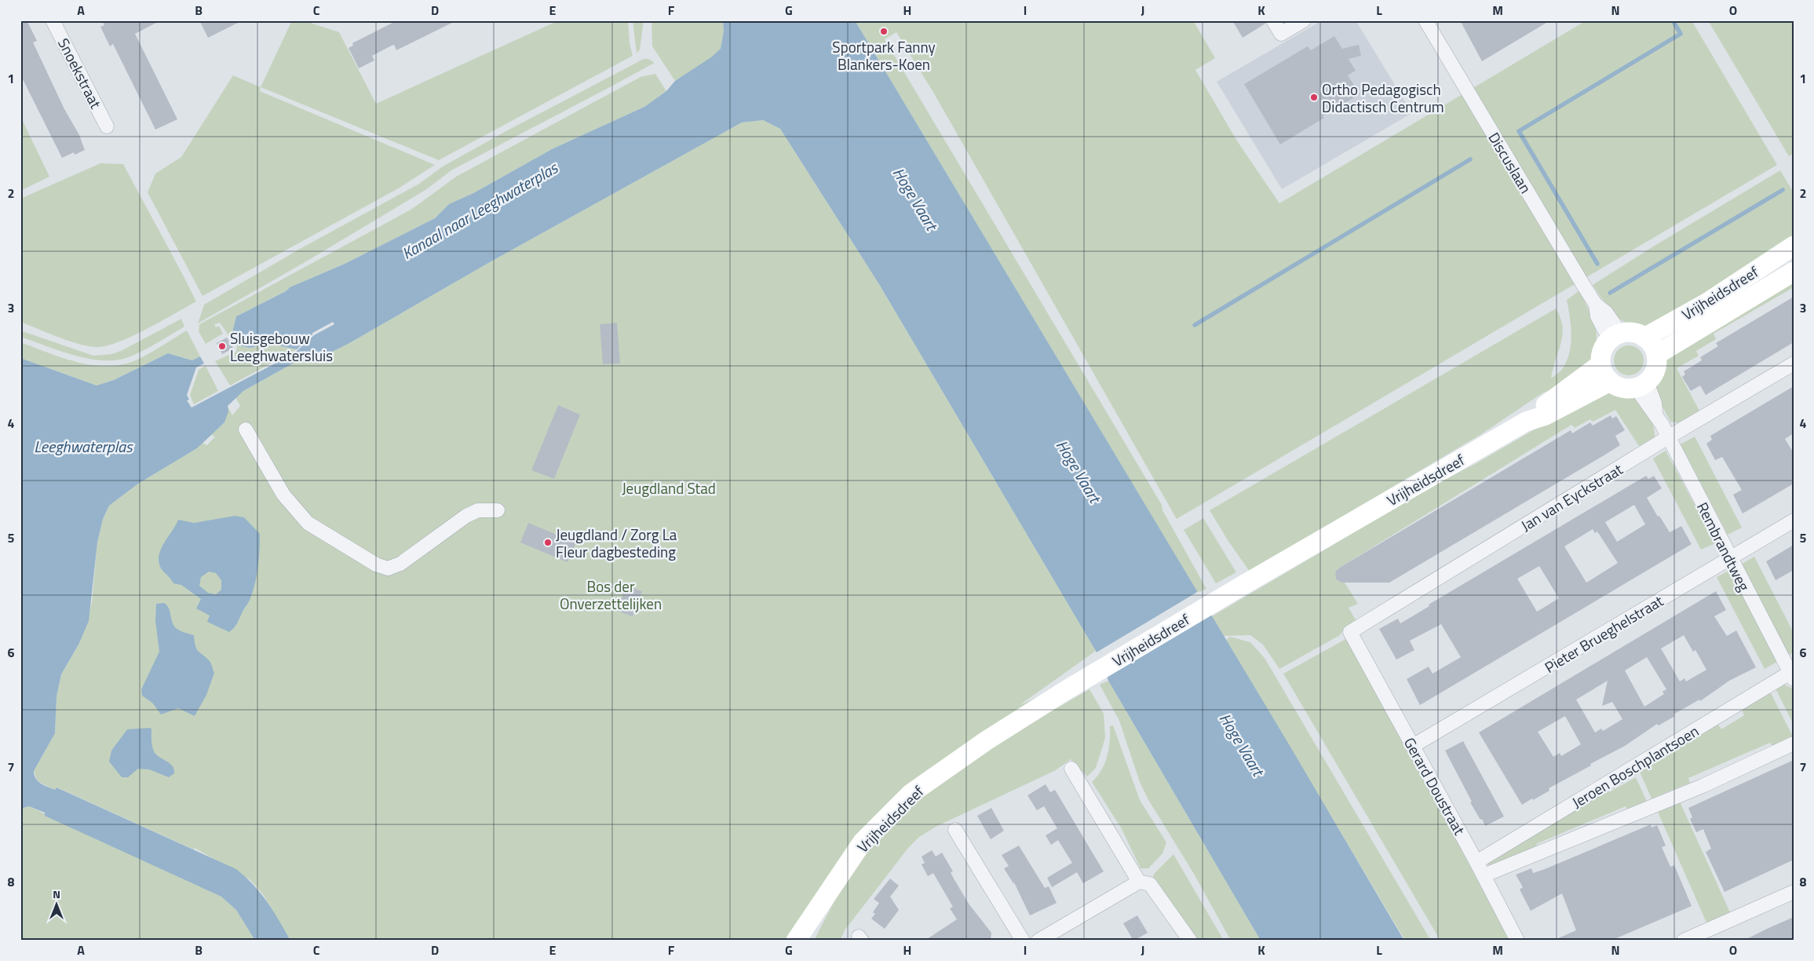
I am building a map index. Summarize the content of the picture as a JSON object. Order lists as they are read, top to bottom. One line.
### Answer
{"streets":{"main road":["Vrijheidsdreef"],"street":["Snoekstraat","Discuslaan","Jan van Eyckstraat","Rembrandtweg","Pieter Brueghelstraat","Jeroen Boschplantsoen","Gerard Doustraat"]},"crossings":[["Discuslaan","Vrijheidsdreef"],["Discuslaan","Rembrandtweg"],["Vrijheidsdreef","Rembrandtweg"],["Jan van Eyckstraat","Rembrandtweg"],["Jan van Eyckstraat","Gerard Doustraat"],["Rembrandtweg","Pieter Brueghelstraat"],["Rembrandtweg","Jeroen Boschplantsoen"],["Pieter Brueghelstraat","Gerard Doustraat"],["Jeroen Boschplantsoen","Gerard Doustraat"]],"water":["Hoge Vaart","Kanaal naar Leeghwaterplas","Leeghwaterplas"],"parks":["Jeugdland Stad","Bos der Onverzettelijken"],"places":["Sportpark Fanny Blankers-Koen","Ortho Pedagogisch Didactisch Centrum","Sluisgebouw Leeghwatersluis","Jeugdland / Zorg La Fleur dagbesteding"],"north":"top","grid":{"columns":["A","B","C","D","E","F","G","H","I","J","K","L","M","N","O"],"rows":["1","2","3","4","5","6","7","8"]}}
